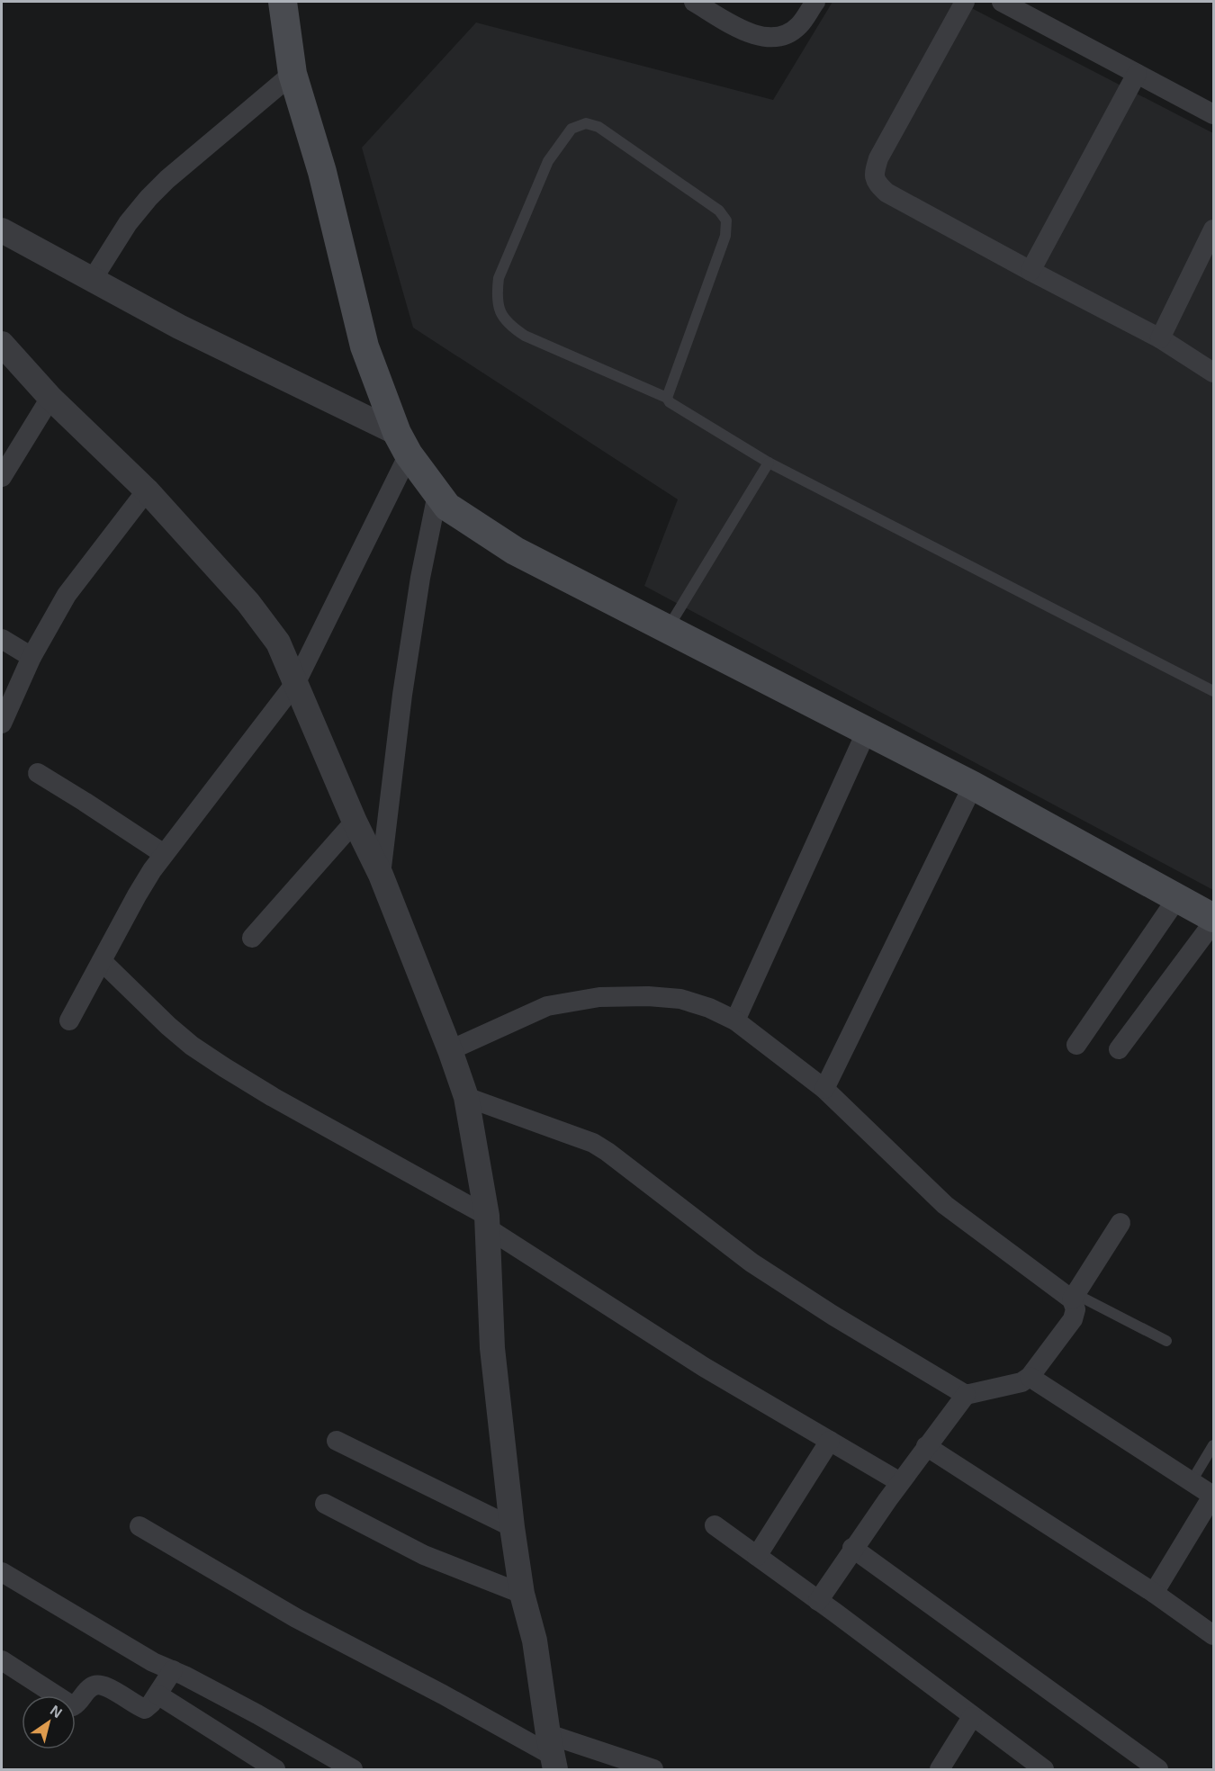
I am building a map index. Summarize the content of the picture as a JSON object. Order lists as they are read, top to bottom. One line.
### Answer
{"north":"top right"}
